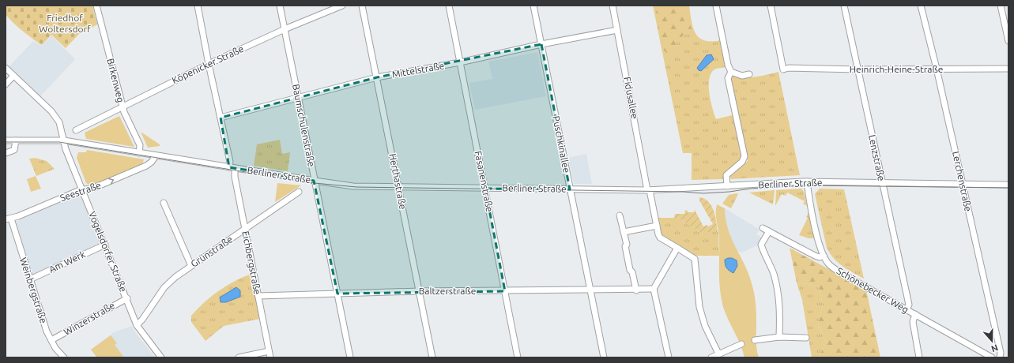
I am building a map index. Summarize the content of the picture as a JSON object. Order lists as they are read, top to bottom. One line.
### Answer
{"streets":{"street":["Köpenicker Straße","Heinrich-Heine-Straße","Mittelstraße","Birkenweg","Fidusallee","Baumschulenstraße","Puschkinallee","Lenzstraße","Berliner Straße","Herthastraße","Fasanenstraße","Lerchenstraße","Seestraße","Vogelsdorfer Straße","Grünstraße","Am Werk","Eichbergstraße","Weinbergstraße","Schönebecker Weg","Baltzerstraße","Winzerstraße"]},"crossings":[["Köpenicker Straße","Birkenweg"],["Köpenicker Straße","Baumschulenstraße"],["Köpenicker Straße","Eichbergstraße"],["Heinrich-Heine-Straße","Lenzstraße"],["Heinrich-Heine-Straße","Lerchenstraße"],["Mittelstraße","Fidusallee"],["Mittelstraße","Baumschulenstraße"],["Mittelstraße","Puschkinallee"],["Mittelstraße","Herthastraße"],["Mittelstraße","Fasanenstraße"],["Mittelstraße","Eichbergstraße"],["Birkenweg","Berliner Straße"],["Fidusallee","Berliner Straße"],["Baumschulenstraße","Berliner Straße"],["Baumschulenstraße","Baltzerstraße"],["Puschkinallee","Berliner Straße"],["Puschkinallee","Baltzerstraße"],["Lenzstraße","Berliner Straße"],["Lenzstraße","Schönebecker Weg"],["Berliner Straße","Herthastraße"],["Berliner Straße","Fasanenstraße"],["Berliner Straße","Lerchenstraße"],["Berliner Straße","Seestraße"],["Berliner Straße","Vogelsdorfer Straße"],["Berliner Straße","Eichbergstraße"],["Berliner Straße","Schönebecker Weg"],["Herthastraße","Baltzerstraße"],["Fasanenstraße","Baltzerstraße"],["Seestraße","Vogelsdorfer Straße"],["Seestraße","Weinbergstraße"],["Vogelsdorfer Straße","Grünstraße"],["Vogelsdorfer Straße","Am Werk"],["Vogelsdorfer Straße","Winzerstraße"],["Grünstraße","Eichbergstraße"],["Am Werk","Weinbergstraße"],["Eichbergstraße","Baltzerstraße"],["Weinbergstraße","Winzerstraße"]],"one_way":["Seestraße"],"parks":["Friedhof Woltersdorf"],"north":"bottom"}
